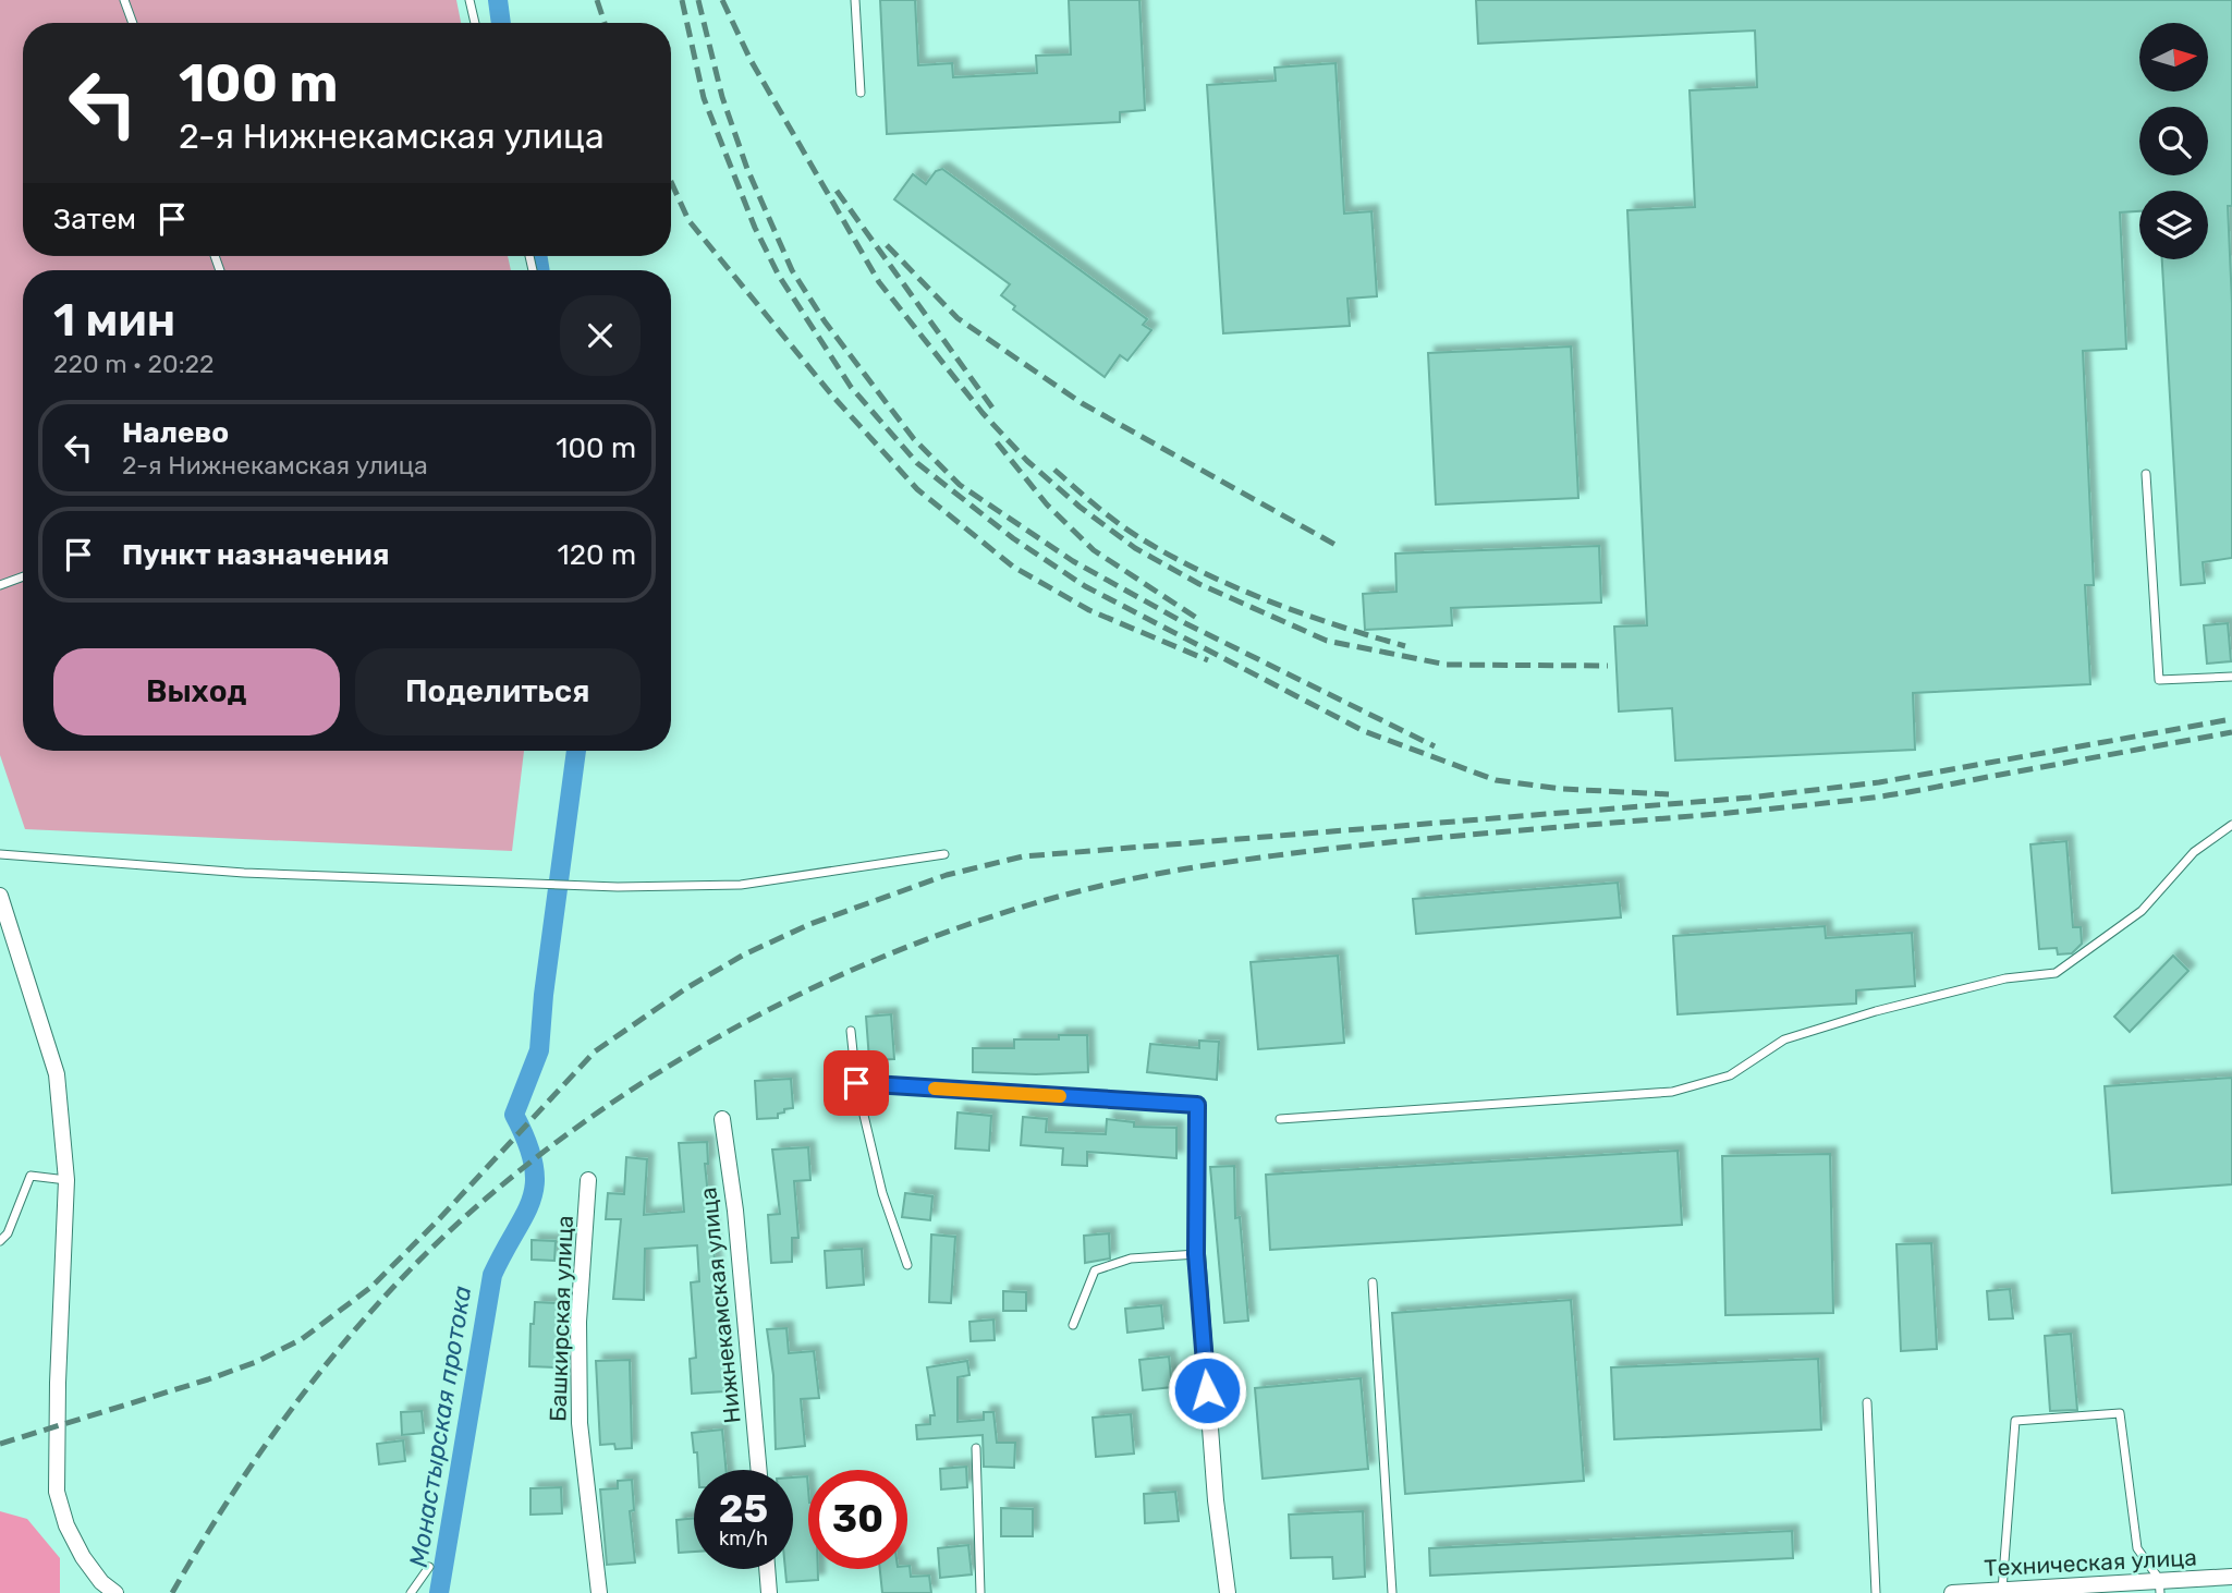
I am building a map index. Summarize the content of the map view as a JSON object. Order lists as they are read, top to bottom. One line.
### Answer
{"streets":{"street":["Нижнекамская улица","Башкирская улица","Техническая улица"]},"water":["Монастырская протока"],"north":"right","page":{"turn":["100 m","2-я Нижнекамская улица"],"then":"Затем","heading":["1 мин","220 m · 20:22"],"list":[{"name":"Налево","note":"2-я Нижнекамская улица","value":"100 m"},{"name":"Пункт назначения","value":"120 m"}],"buttons":["Выход","Поделиться"],"speed":"25 km/h","limit":"30"}}
